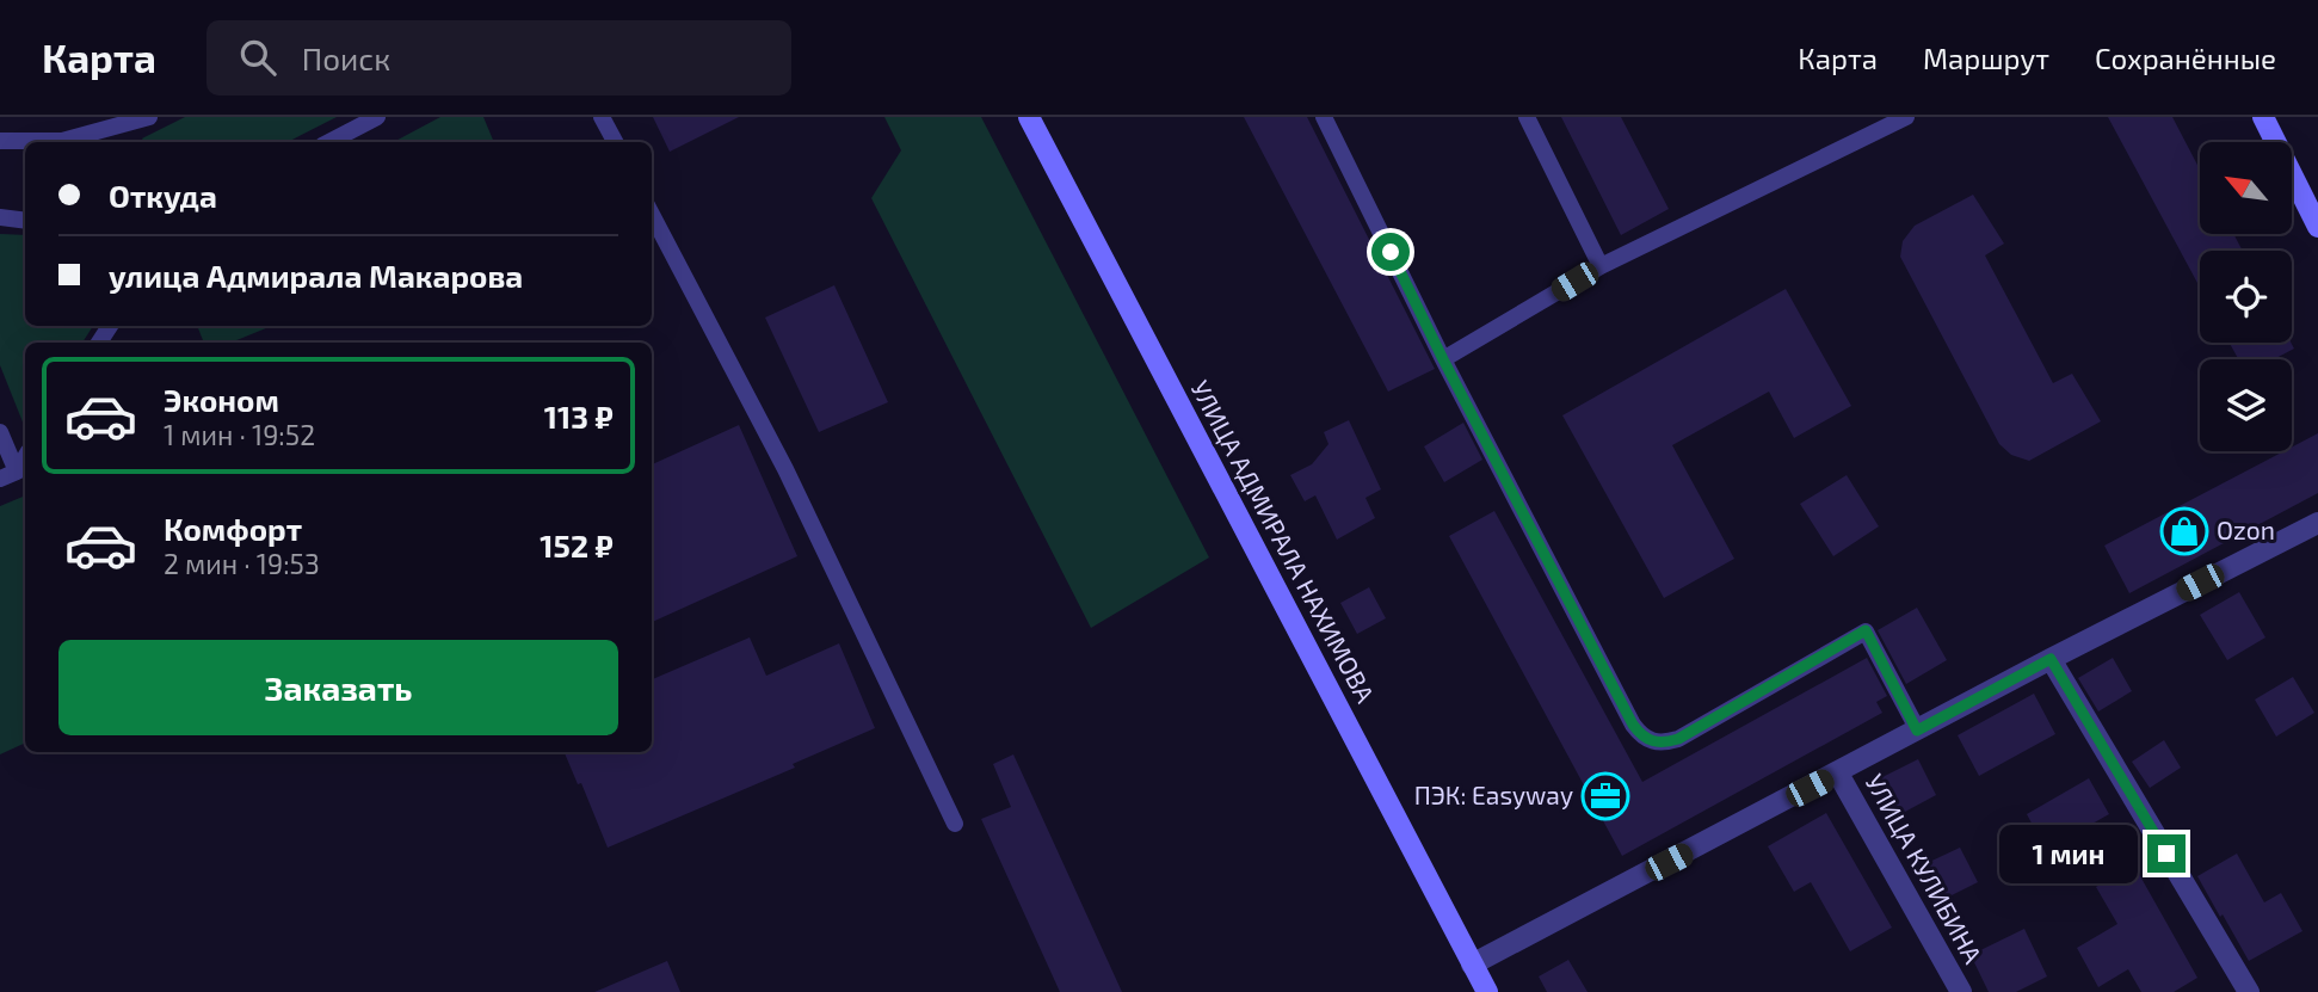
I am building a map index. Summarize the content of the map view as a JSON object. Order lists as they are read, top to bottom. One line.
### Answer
{"streets":{"main road":["УЛИЦА АДМИРАЛА НАХИМОВА"],"street":["УЛИЦА КУЛИБИНА"]},"places":{"shop":["Ozon"],"office":["ПЭК: Easyway"]},"north":"top left","page":{"header":"Карта","search":"Поиск","nav":["Карта","Маршрут","Сохранённые"],"banner":["Откуда","улица Адмирала Макарова"],"list":[{"name":"Эконом","note":"1 мин · 19:52","value":"113 ₽"},{"name":"Комфорт","note":"2 мин · 19:53","value":"152 ₽"}],"buttons":"Заказать","bubble":"1 мин"}}
